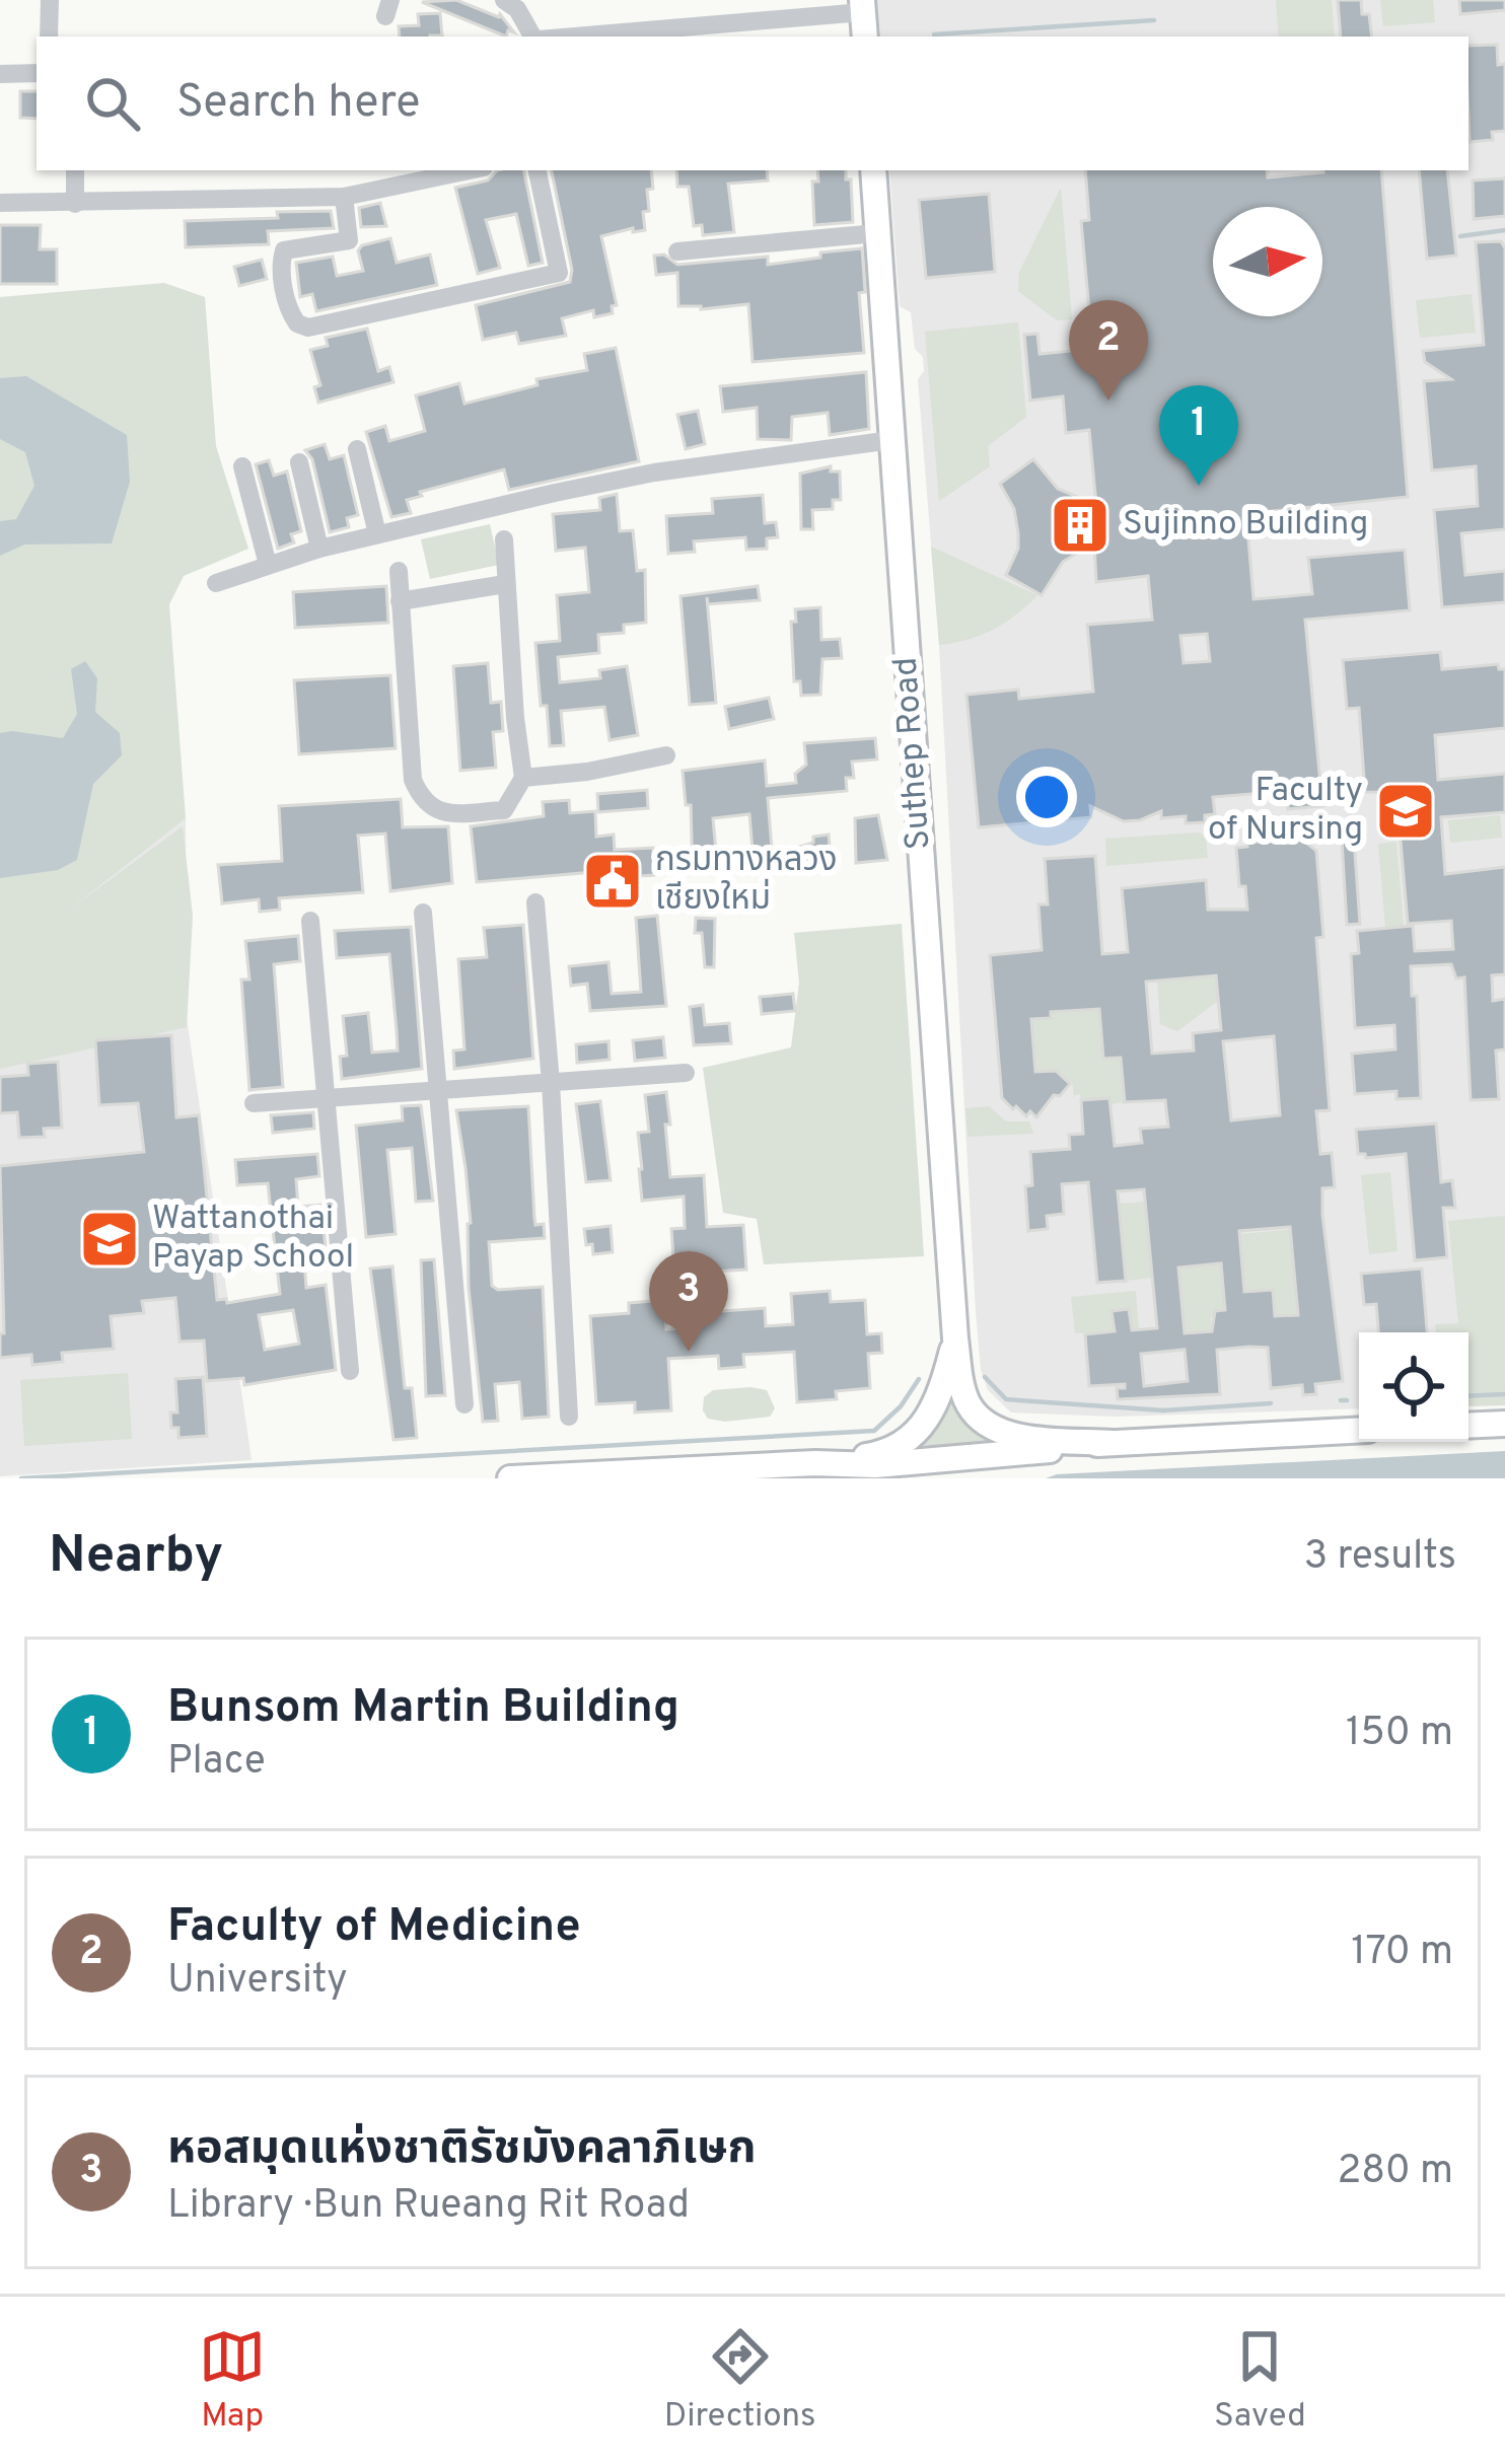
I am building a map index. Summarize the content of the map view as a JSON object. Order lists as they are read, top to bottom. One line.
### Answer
{"streets":{"main road":["Suthep Road"]},"places":{"building":["Sujinno Building"],"school or university":["Faculty of Nursing","Wattanothai Payap School"],"public building":["กรมทางหลวง เชียงใหม่"]},"north":"right","page":{"search":"Search here","pins":["2","1","3"],"heading":["Nearby","3 results"],"list":[{"mark":"1","name":"Bunsom Martin Building","note":"Place","value":"150 m"},{"mark":"2","name":"Faculty of Medicine","note":"University","value":"170 m"},{"mark":"3","name":"หอสมุดแห่งชาติรัชมังคลาภิเษก","note":"Library · Bun Rueang Rit Road","value":"280 m"}],"nav":["Map","Directions","Saved"]}}
